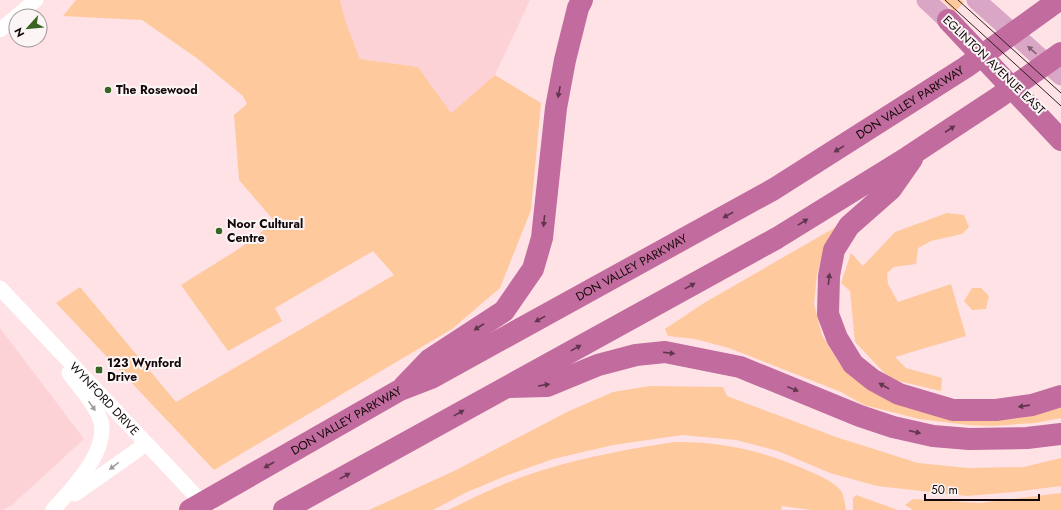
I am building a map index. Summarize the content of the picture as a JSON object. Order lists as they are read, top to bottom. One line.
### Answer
{"streets":{"highway":["DON VALLEY PARKWAY"],"main road":["EGLINTON AVENUE EAST"],"street":["WYNFORD DRIVE"]},"places":{"other":["The Rosewood","Noor Cultural Centre"],"transit":["123 Wynford Drive"]},"scale_bar":"50 m","north":"bottom left"}
